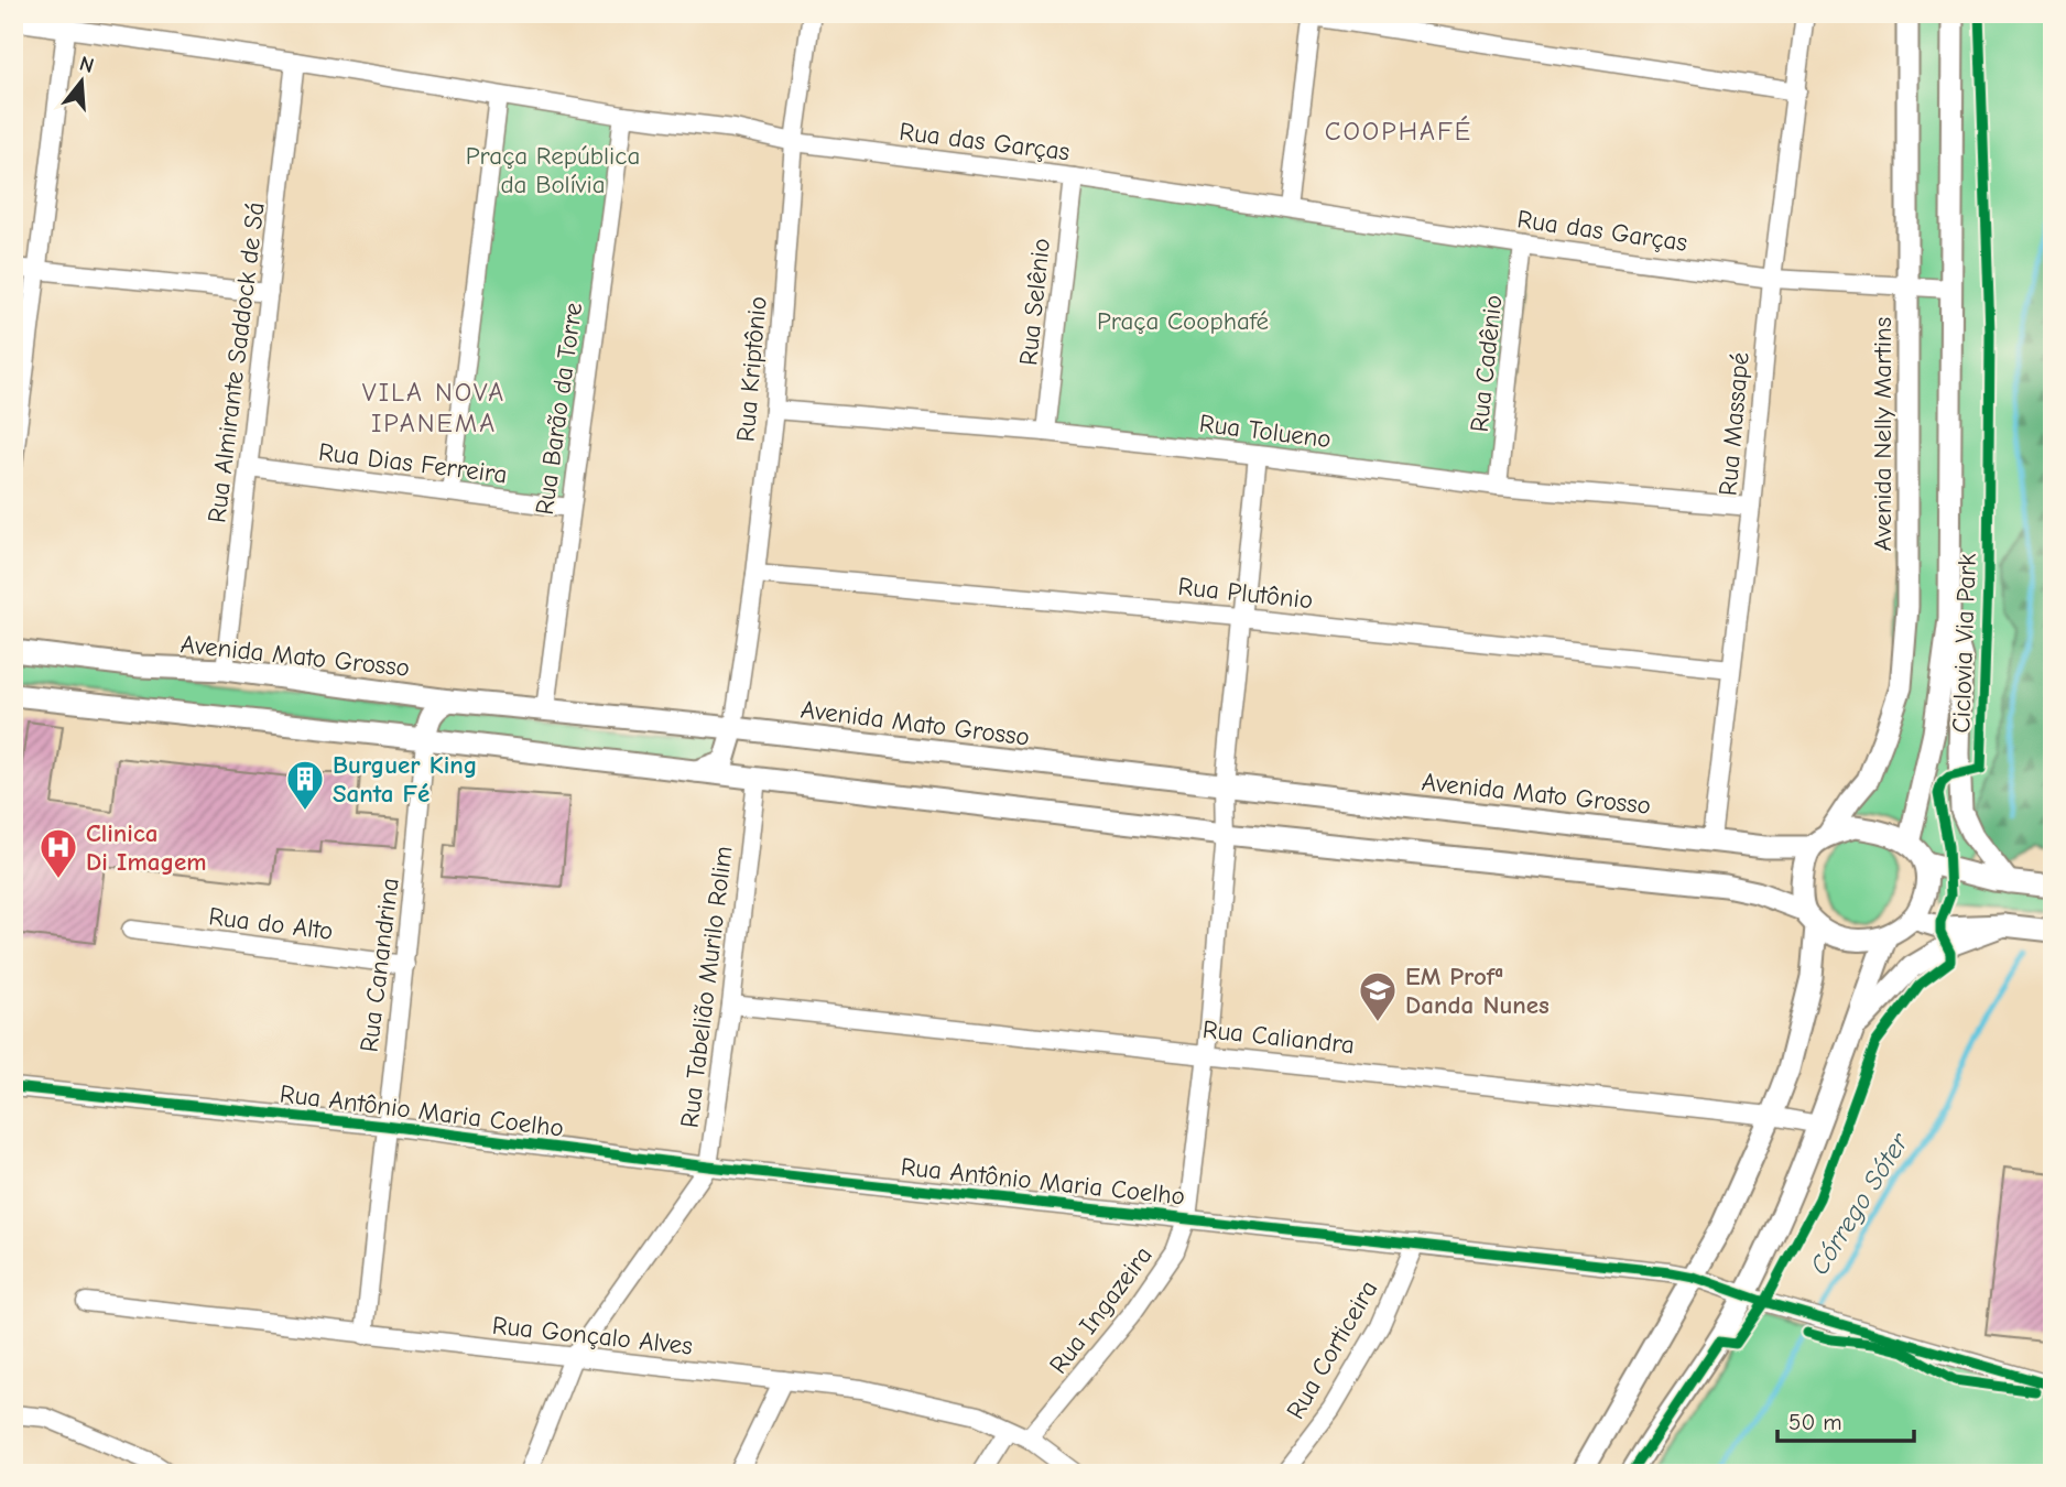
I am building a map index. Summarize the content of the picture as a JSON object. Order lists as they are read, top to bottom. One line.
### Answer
{"streets":{"main road":["Avenida Nelly Martins","Avenida Mato Grosso"],"street":["Rua das Garças","Rua Selênio","Rua Almirante Saddock de Sá","Rua Cadênio","Rua Kriptônio","Rua Barão da Torre","Rua Massapé","Rua Tolueno","Rua Dias Ferreira","Rua Plutônio","Rua do Alto","Rua Canandrina","Rua Tabelião Murilo Rolim","Rua Caliandra","Rua Antônio Maria Coelho","Rua Ingazeira","Rua Gonçalo Alves","Rua Corticeira"],"cycle path":["Ciclovia Via Park"]},"crossings":[["Rua das Garças","Rua Selênio"],["Rua das Garças","Rua Almirante Saddock de Sá"],["Rua das Garças","Rua Cadênio"],["Rua das Garças","Rua Kriptônio"],["Rua das Garças","Rua Barão da Torre"],["Rua das Garças","Rua Massapé"],["Rua das Garças","Avenida Nelly Martins"],["Rua Selênio","Rua Tolueno"],["Rua Almirante Saddock de Sá","Rua Dias Ferreira"],["Rua Almirante Saddock de Sá","Avenida Mato Grosso"],["Rua Cadênio","Rua Tolueno"],["Rua Kriptônio","Rua Tolueno"],["Rua Kriptônio","Rua Plutônio"],["Rua Kriptônio","Avenida Mato Grosso"],["Rua Barão da Torre","Rua Dias Ferreira"],["Rua Barão da Torre","Avenida Mato Grosso"],["Rua Massapé","Rua Tolueno"],["Rua Massapé","Rua Plutônio"],["Rua Massapé","Avenida Mato Grosso"],["Rua Tolueno","Rua Ingazeira"],["Avenida Nelly Martins","Avenida Mato Grosso"],["Rua Plutônio","Rua Ingazeira"],["Avenida Mato Grosso","Rua Ingazeira"],["Rua do Alto","Rua Canandrina"],["Rua Canandrina","Rua Antônio Maria Coelho"],["Rua Canandrina","Rua Gonçalo Alves"],["Rua Tabelião Murilo Rolim","Rua Caliandra"],["Rua Tabelião Murilo Rolim","Rua Antônio Maria Coelho"],["Rua Tabelião Murilo Rolim","Rua Gonçalo Alves"],["Rua Caliandra","Rua Ingazeira"],["Rua Antônio Maria Coelho","Rua Ingazeira"],["Rua Antônio Maria Coelho","Rua Corticeira"],["Rua Ingazeira","Rua Gonçalo Alves"]],"districts":["COOPHAFÉ","VILA NOVA IPANEMA"],"water":["Córrego Sóter"],"parks":["Praça República da Bolívia","Praça Coophafé"],"places":{"building":["Burguer King Santa Fé"],"hospital":["Clinica Di Imagem"],"school or university":["EM Profª Danda Nunes"]},"scale_bar":"50 m","north":"top"}
